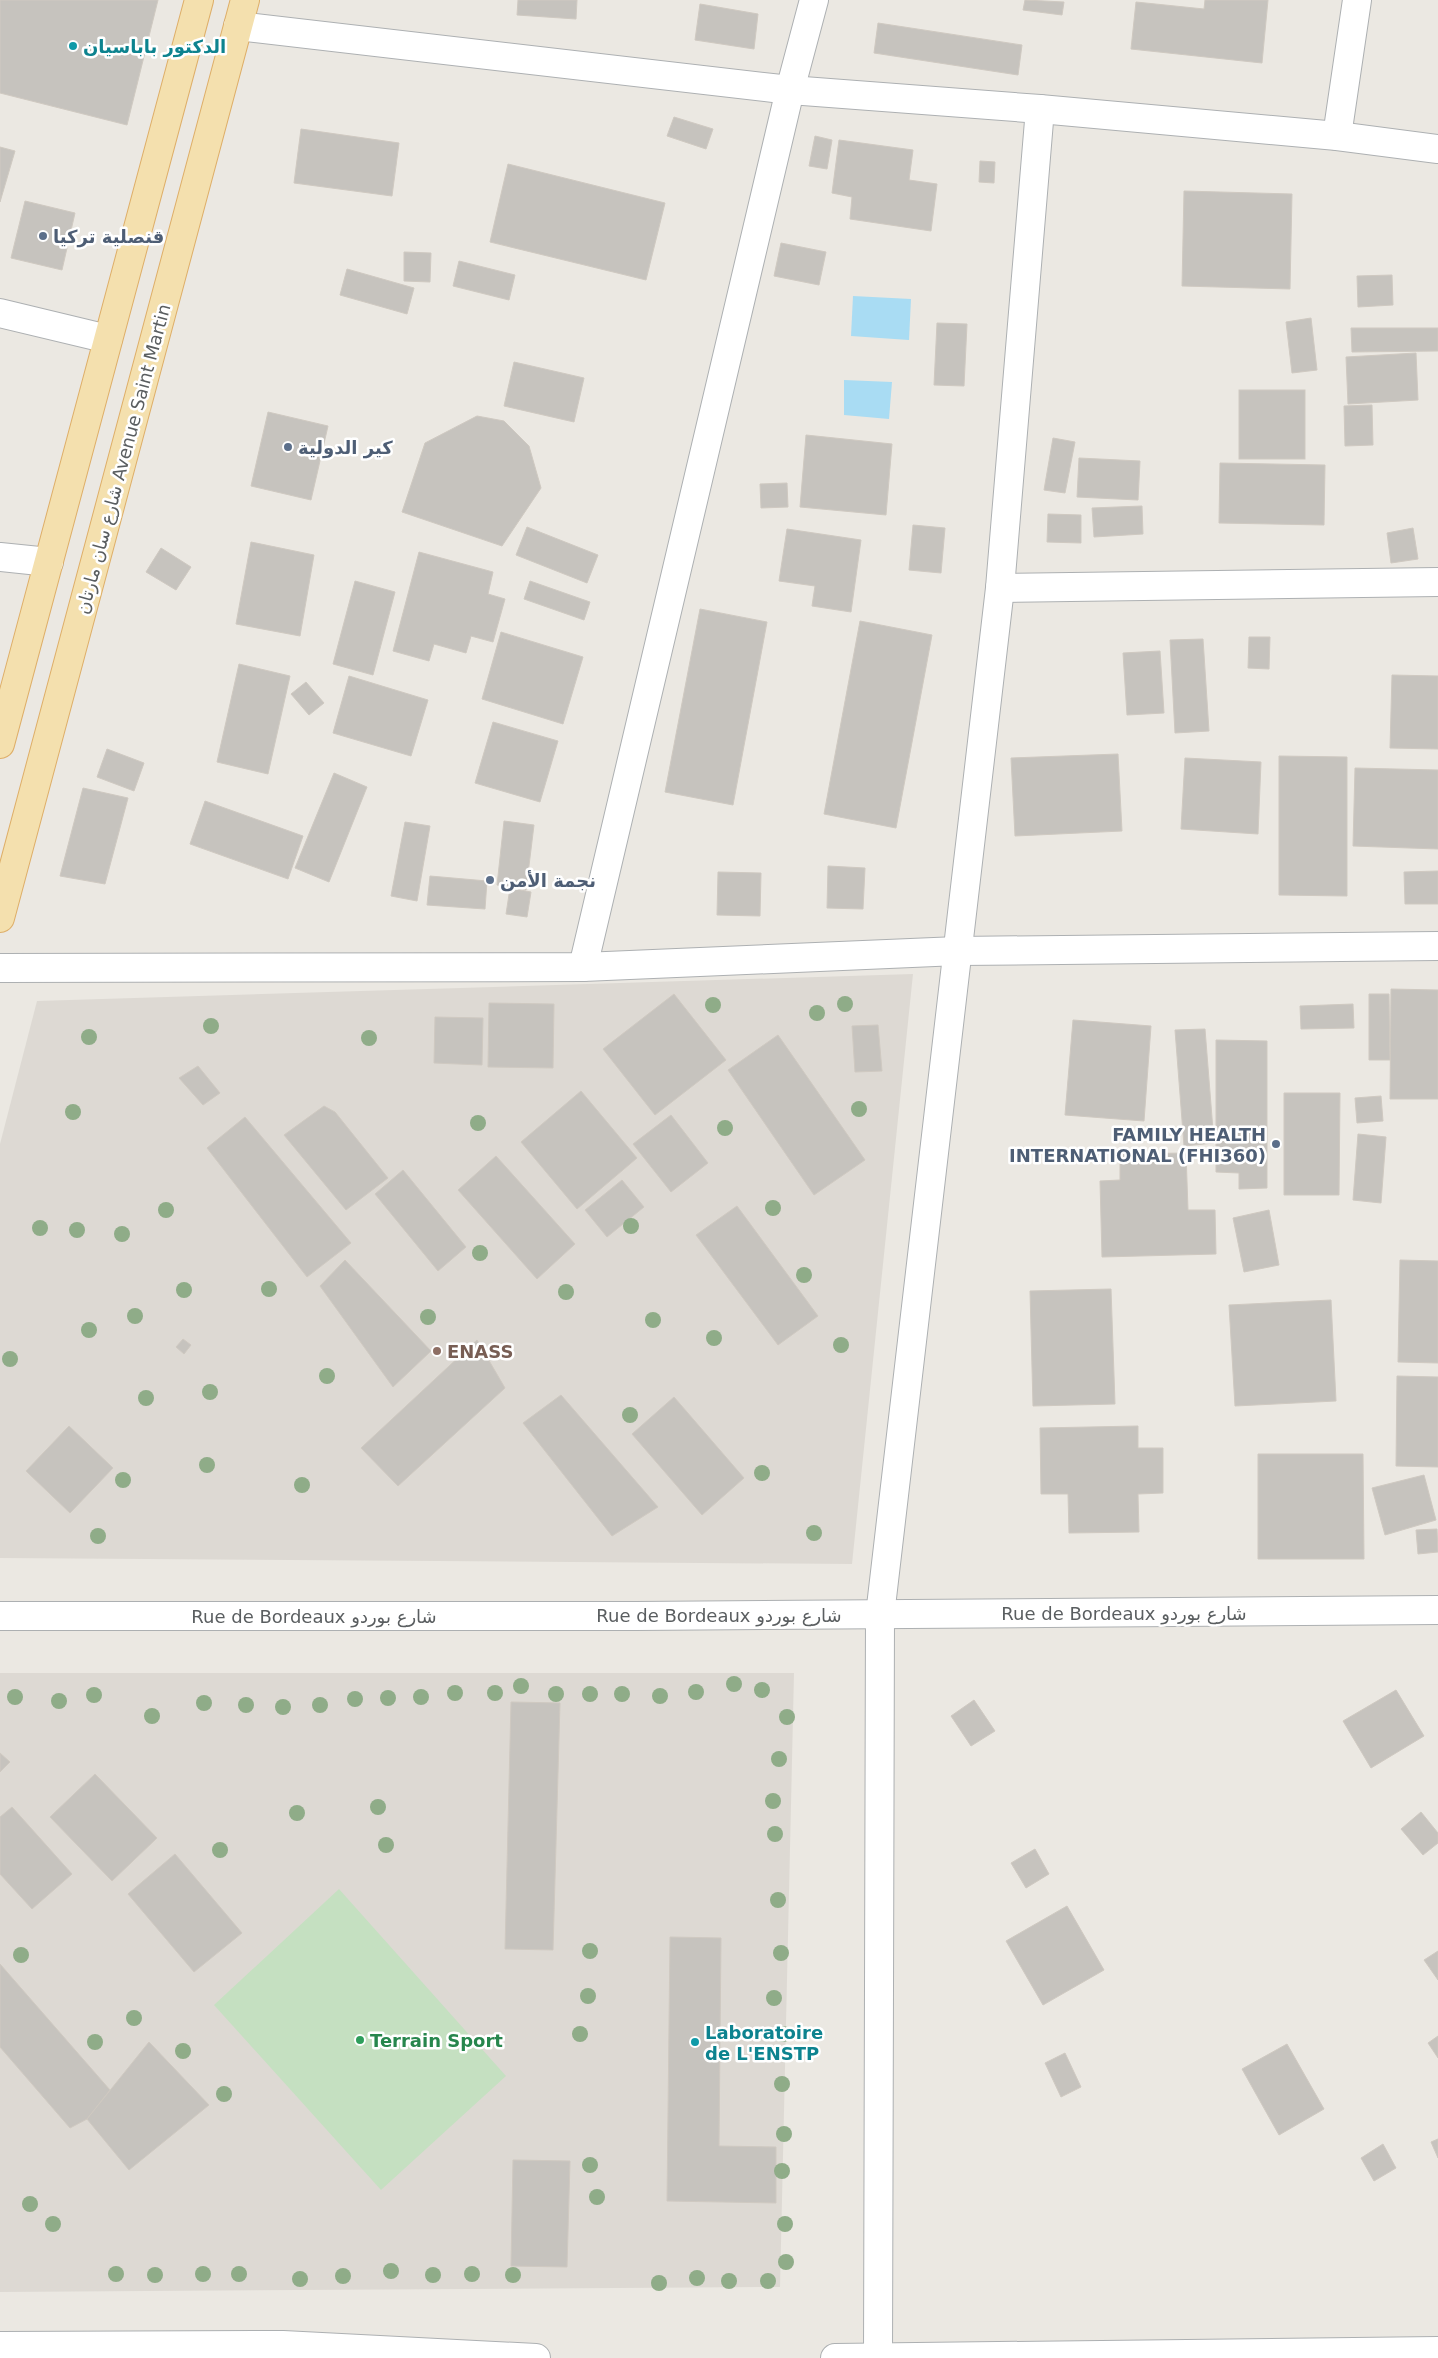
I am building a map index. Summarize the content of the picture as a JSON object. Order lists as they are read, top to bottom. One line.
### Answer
{"streets":{"main road":["شارع سان مارتان Avenue Saint Martin"],"street":["Rue de Bordeaux شارع بوردو"]},"places":["الدكتور باباسيان","قنصلية تركيا","كير الدولية","نجمة الأمن","FAMILY HEALTH INTERNATIONAL (FHI360)","ENASS","Terrain Sport","Laboratoire de L'ENSTP"]}
